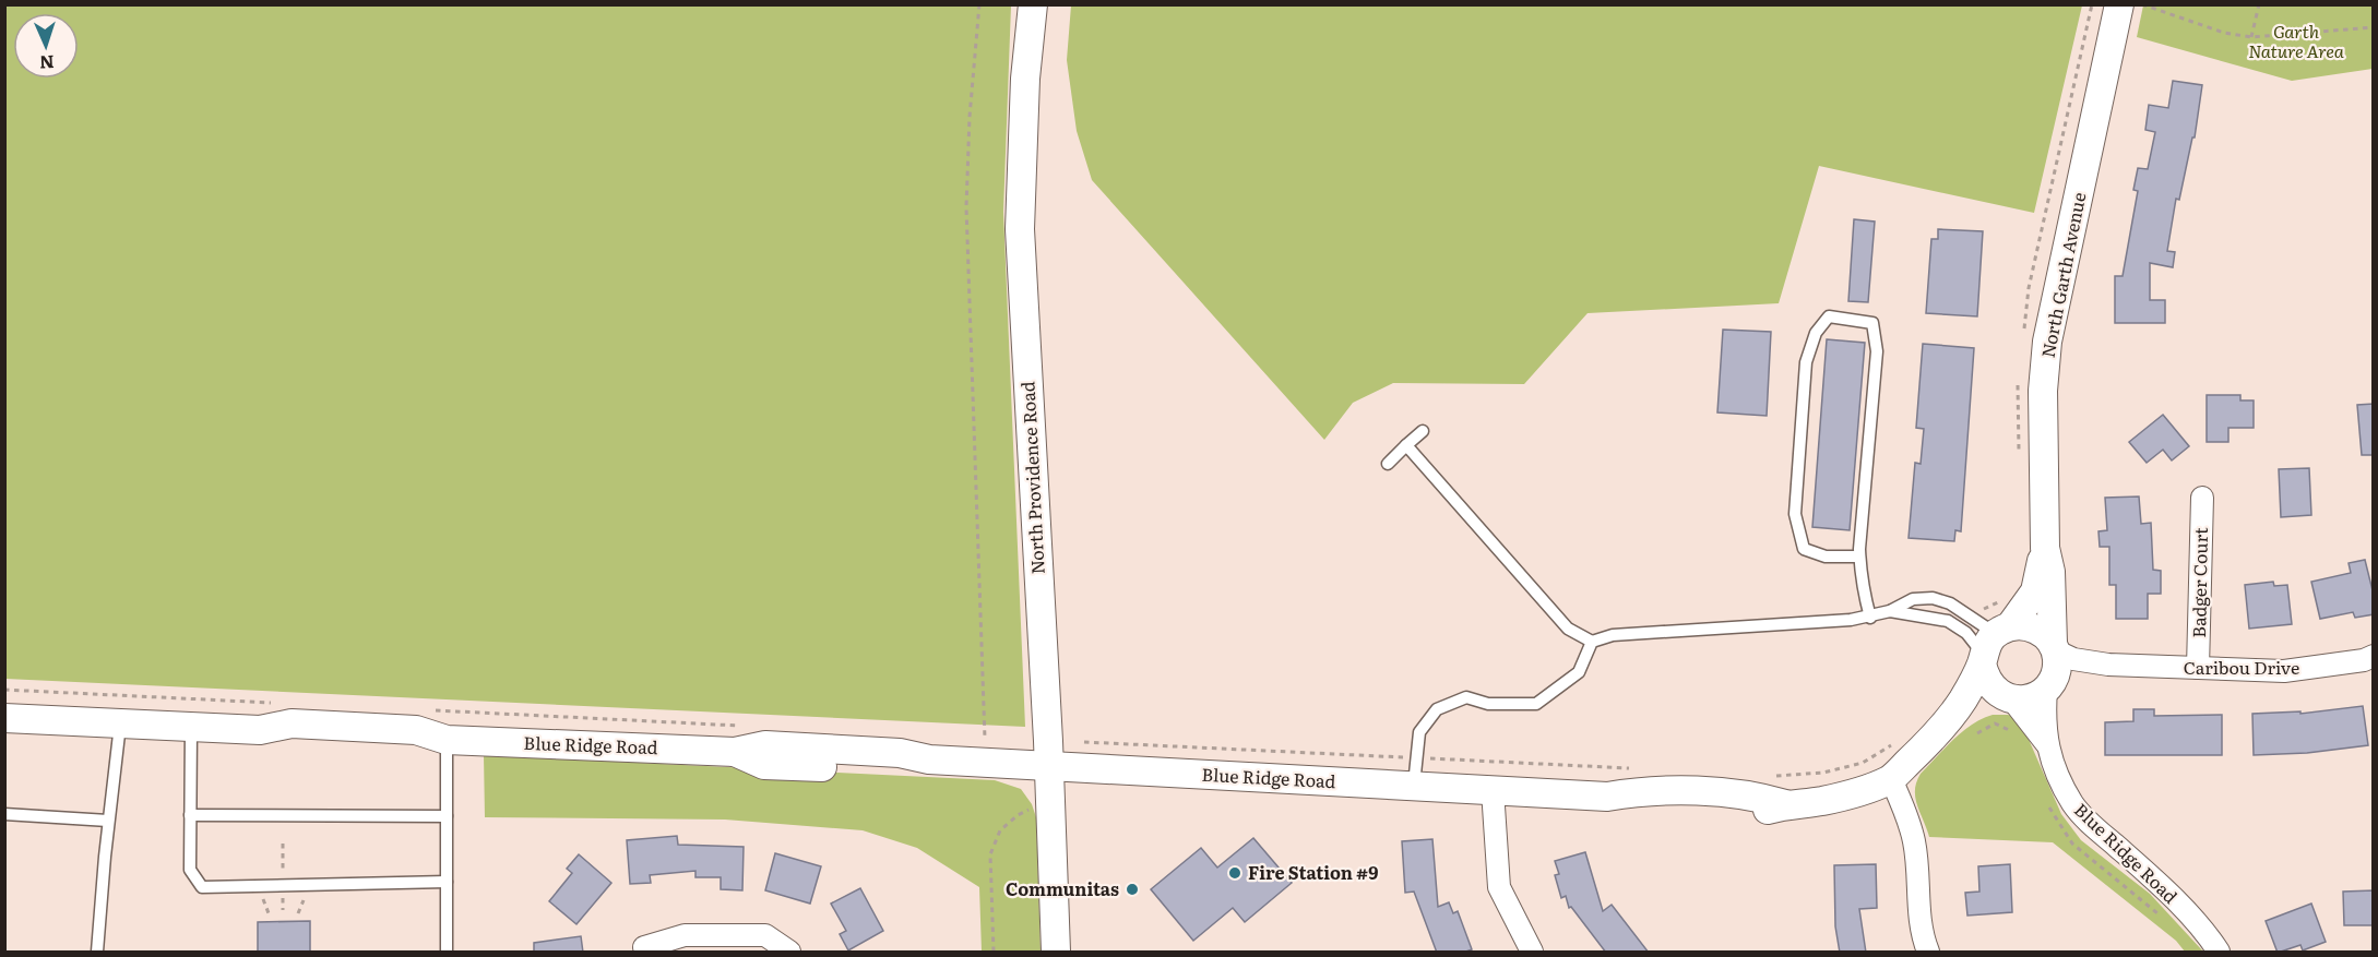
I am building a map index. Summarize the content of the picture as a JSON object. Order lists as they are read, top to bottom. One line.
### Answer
{"streets":{"street":["North Garth Avenue","North Providence Road","Badger Court","Caribou Drive","Blue Ridge Road"]},"crossings":[["North Garth Avenue","Caribou Drive"],["North Garth Avenue","Blue Ridge Road"],["North Providence Road","Blue Ridge Road"],["Badger Court","Caribou Drive"],["Caribou Drive","Blue Ridge Road"]],"parks":["Garth Nature Area"],"places":["Fire Station #9","Communitas"],"north":"bottom"}
